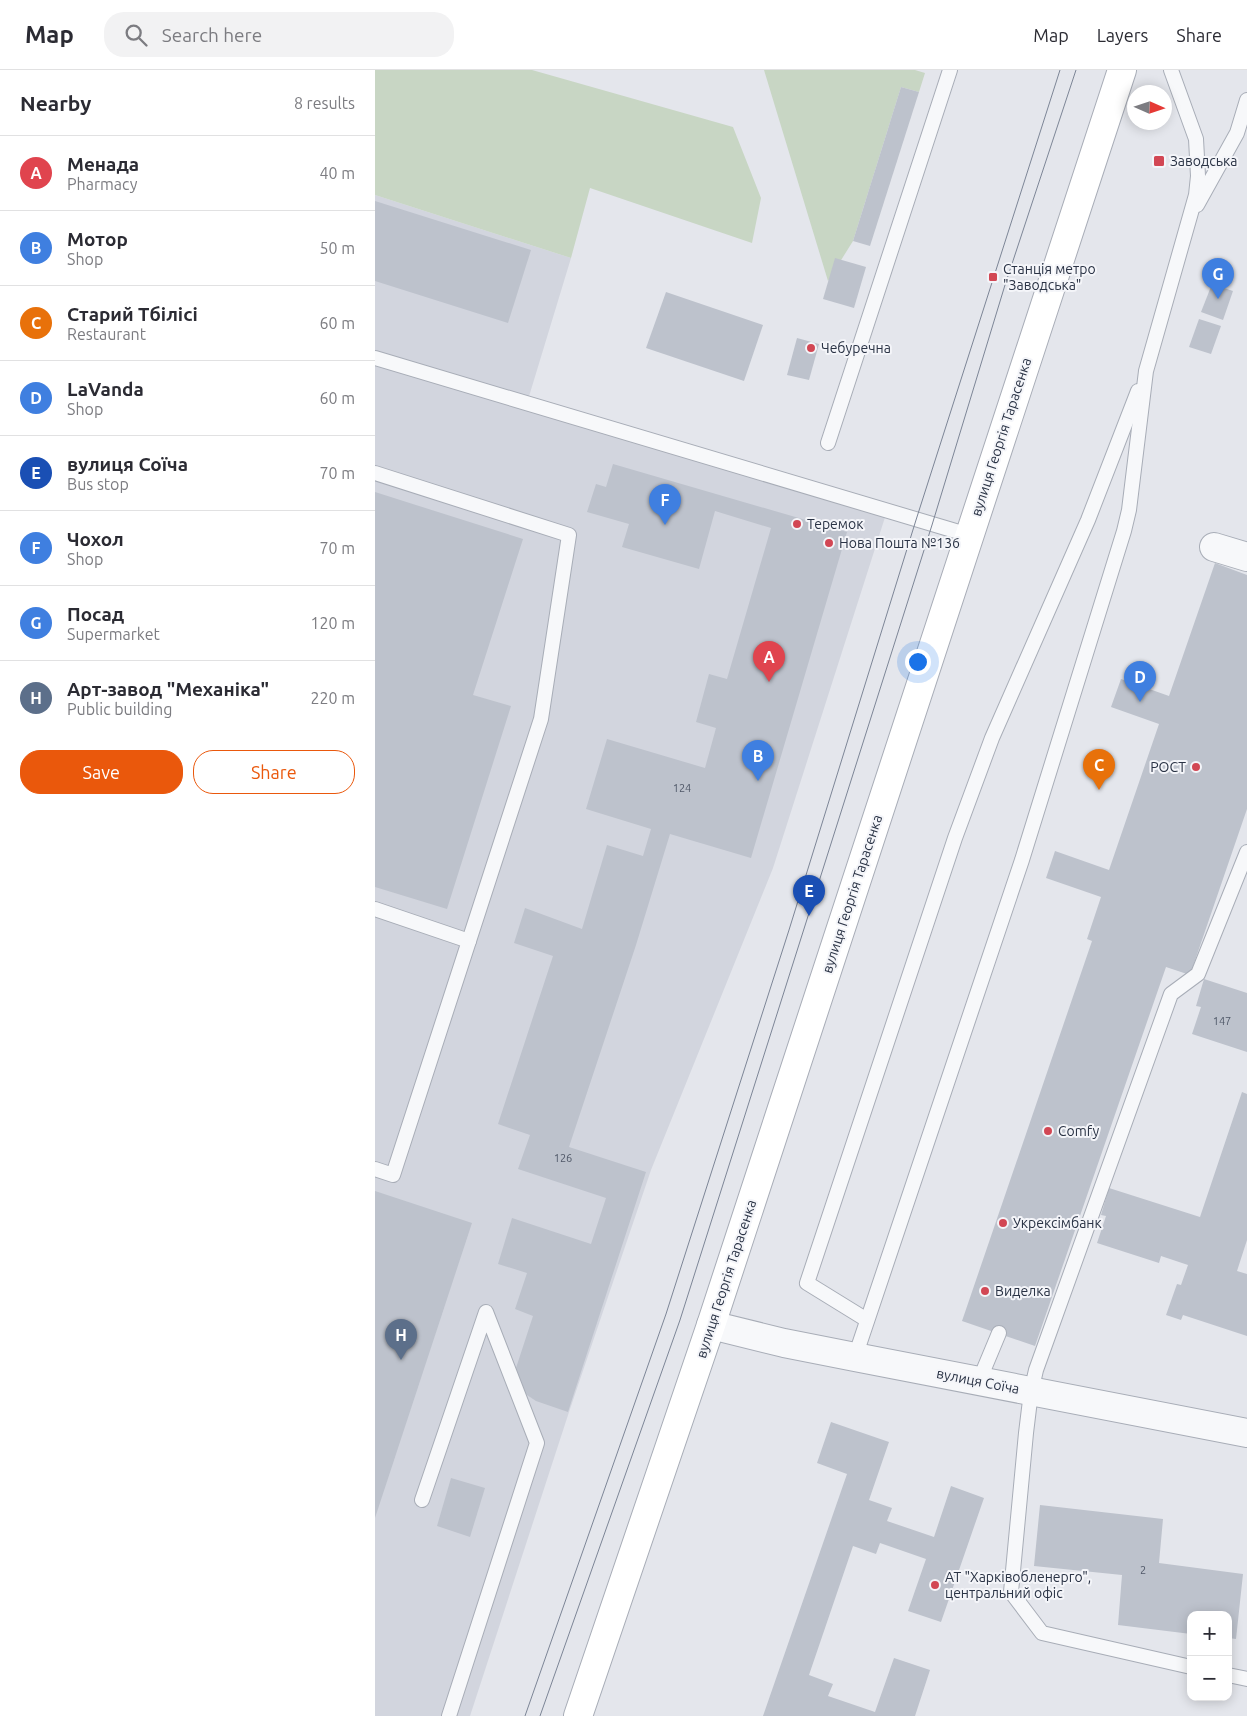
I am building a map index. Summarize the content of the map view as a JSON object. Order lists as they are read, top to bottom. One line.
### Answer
{"streets":{"main road":["вулиця Георгія Тарасенка"],"street":["вулиця Соїча"]},"crossings":[["вулиця Георгія Тарасенка","вулиця Соїча"]],"places":{"transit":["Заводська","Станція метро \"Заводська\""],"other":["Чебуречна","Теремок","Нова Пошта №136","РОСТ","Comfy","Укрексімбанк","Виделка","АТ \"Харківобленерго\", центральний офіс"]},"house_numbers":["124","147","126","2"],"north":"right","page":{"header":"Map","search":"Search here","nav":["Map","Layers","Share"],"heading":["Nearby","8 results"],"list":[{"mark":"A","name":"Менада","note":"Pharmacy","value":"40 m"},{"mark":"B","name":"Мотор","note":"Shop","value":"50 m"},{"mark":"C","name":"Старий Тбілісі","note":"Restaurant","value":"60 m"},{"mark":"D","name":"LaVanda","note":"Shop","value":"60 m"},{"mark":"E","name":"вулиця Соїча","note":"Bus stop","value":"70 m"},{"mark":"F","name":"Чохол","note":"Shop","value":"70 m"},{"mark":"G","name":"Посад","note":"Supermarket","value":"120 m"},{"mark":"H","name":"Арт-завод \"Механіка\"","note":"Public building","value":"220 m"}],"pins":["G","F","A","D","B","C","E","H"],"buttons":["Save","Share"],"map_buttons":["+","−"]}}
